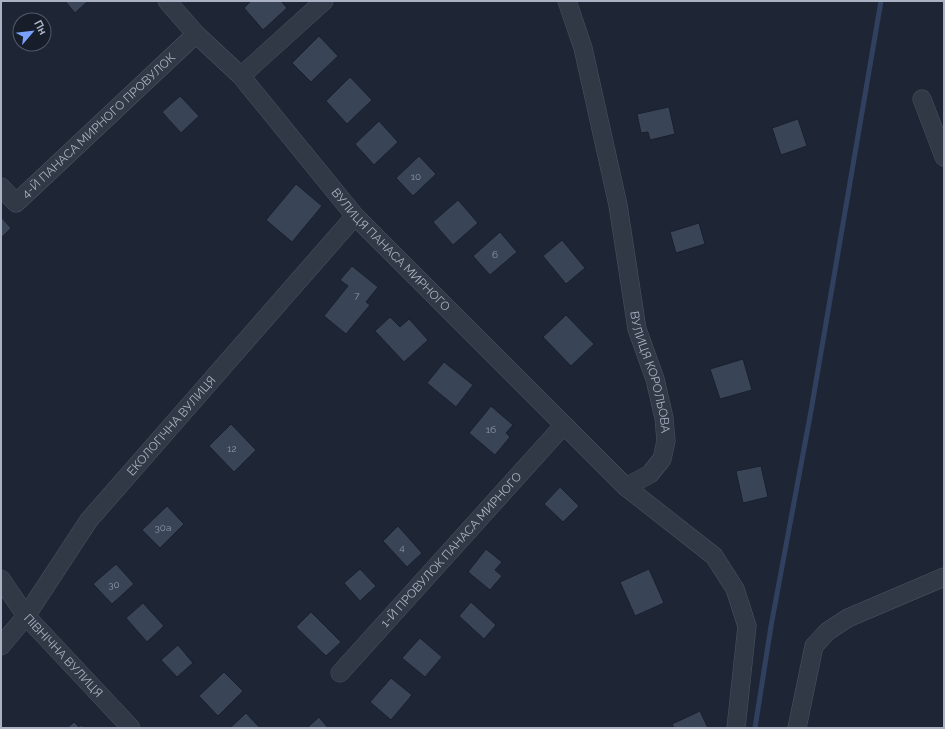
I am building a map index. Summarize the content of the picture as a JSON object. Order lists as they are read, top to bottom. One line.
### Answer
{"streets":{"street":["4-Й ПАНАСА МИРНОГО ПРОВУЛОК","ВУЛИЦЯ ПАНАСА МИРНОГО","ВУЛИЦЯ КОРОЛЬОВА","ЕКОЛОГІЧНА ВУЛИЦЯ","1-Й ПРОВУЛОК ПАНАСА МИРНОГО","ПІВНІЧНА ВУЛИЦЯ"]},"crossings":[["4-Й ПАНАСА МИРНОГО ПРОВУЛОК","ВУЛИЦЯ ПАНАСА МИРНОГО"],["ВУЛИЦЯ ПАНАСА МИРНОГО","ВУЛИЦЯ КОРОЛЬОВА"],["ВУЛИЦЯ ПАНАСА МИРНОГО","ЕКОЛОГІЧНА ВУЛИЦЯ"],["ВУЛИЦЯ ПАНАСА МИРНОГО","1-Й ПРОВУЛОК ПАНАСА МИРНОГО"],["ЕКОЛОГІЧНА ВУЛИЦЯ","ПІВНІЧНА ВУЛИЦЯ"]],"house_numbers":["10","6","7","1б","12","30а","4","30"],"north":"top right"}
